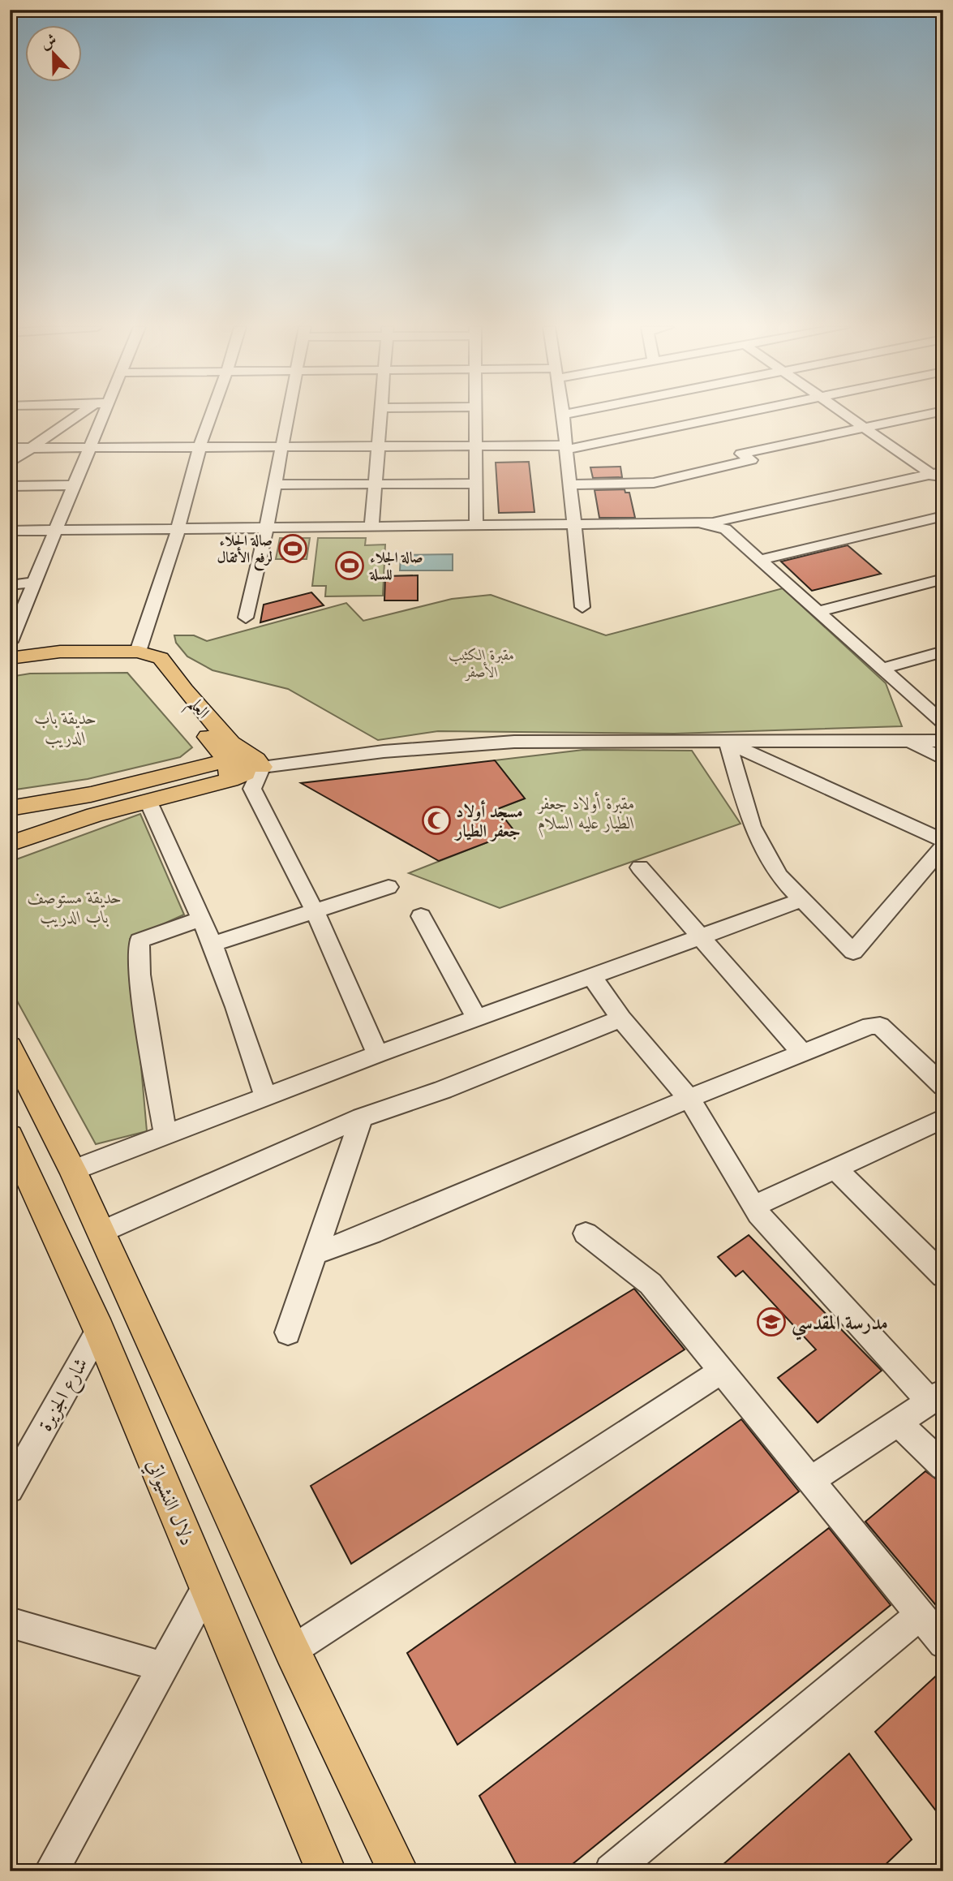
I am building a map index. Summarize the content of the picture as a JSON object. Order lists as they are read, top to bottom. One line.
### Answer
{"streets":{"main road":["العلم","دلال النشيواتي"],"street":["شارع الجزيرة"]},"crossings":[["شارع الجزيرة","دلال النشيواتي"]],"parks":["مقبرة الكثيب الأصفر","حديقة باب الدريب","مقبرة أولاد جعفر الطيار عليه السلام","حديقة مستوصف باب الدريب"],"places":{"sports":["صالة الجلاء لرفع الأثقال","صالة الجلاء للسلة"],"mosque":["مسجد أولاد جعفر الطيار"],"school or university":["مدرسة المقدسي"]},"north":"top"}
